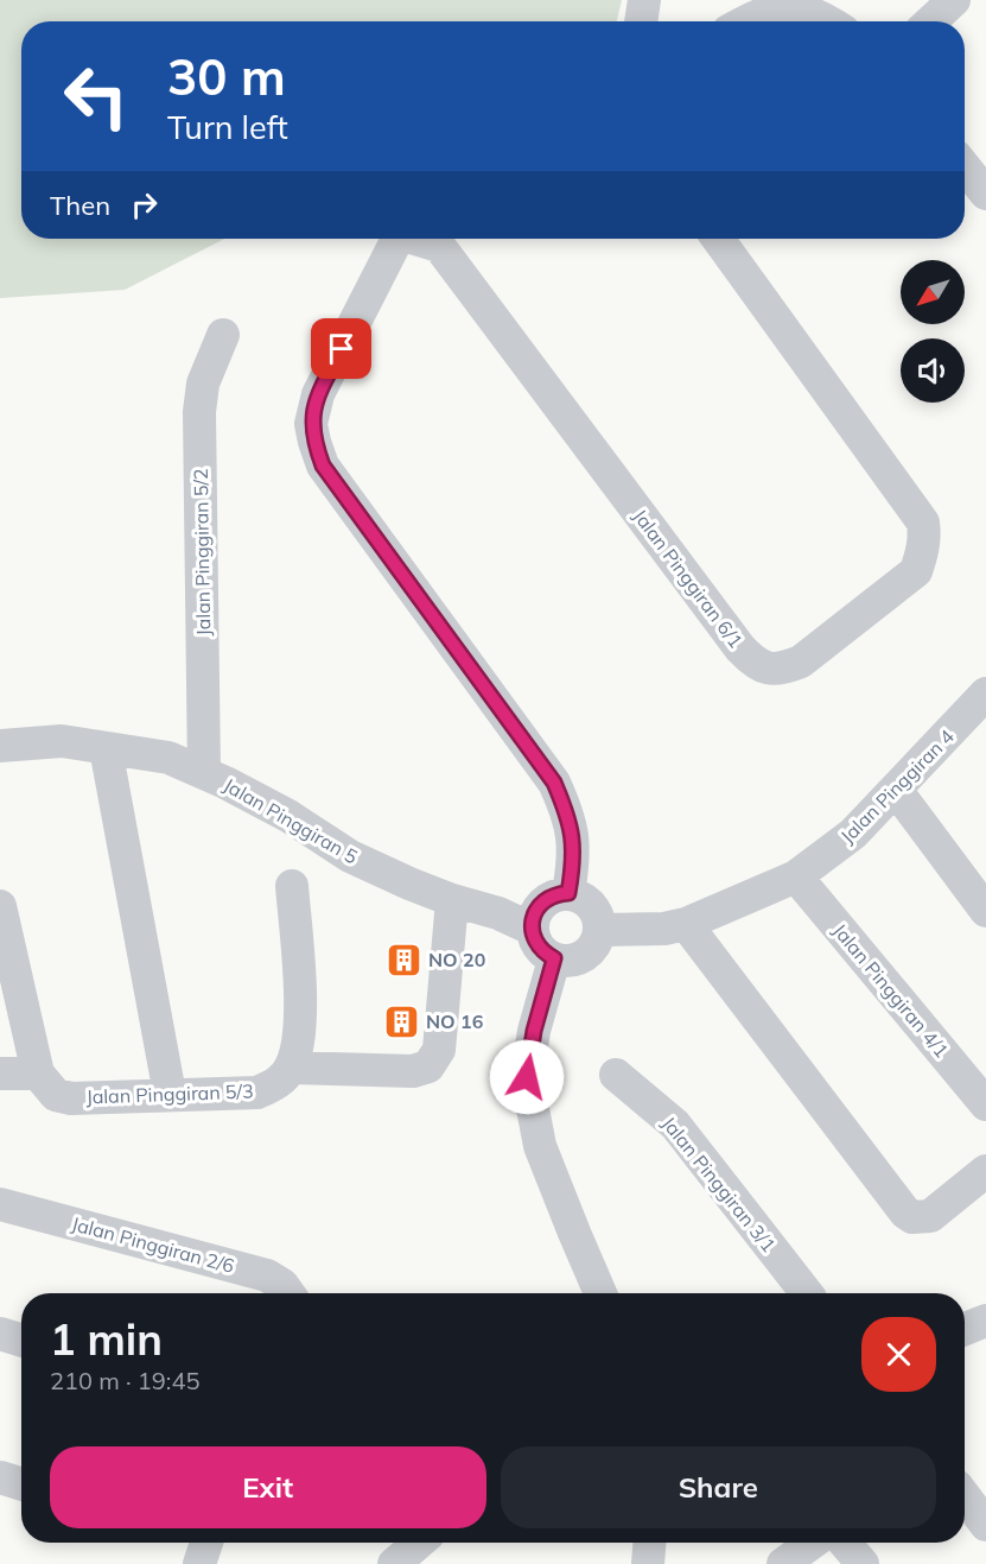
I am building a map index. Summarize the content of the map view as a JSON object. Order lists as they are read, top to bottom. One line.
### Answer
{"streets":{"street":["Jalan Pinggiran 5/2","Jalan Pinggiran 6/1","Jalan Pinggiran 4","Jalan Pinggiran 5","Jalan Pinggiran 4/1","Jalan Pinggiran 5/3","Jalan Pinggiran 3/1","Jalan Pinggiran 2/6"]},"crossings":[["Jalan Pinggiran 5/2","Jalan Pinggiran 5"],["Jalan Pinggiran 4","Jalan Pinggiran 5"],["Jalan Pinggiran 4","Jalan Pinggiran 4/1"]],"places":{"building":["NO 20","NO 16"]},"north":"bottom left","page":{"turn":["30 m","Turn left"],"then":"Then","heading":["1 min","210 m · 19:45"],"buttons":["Exit","Share"]}}
